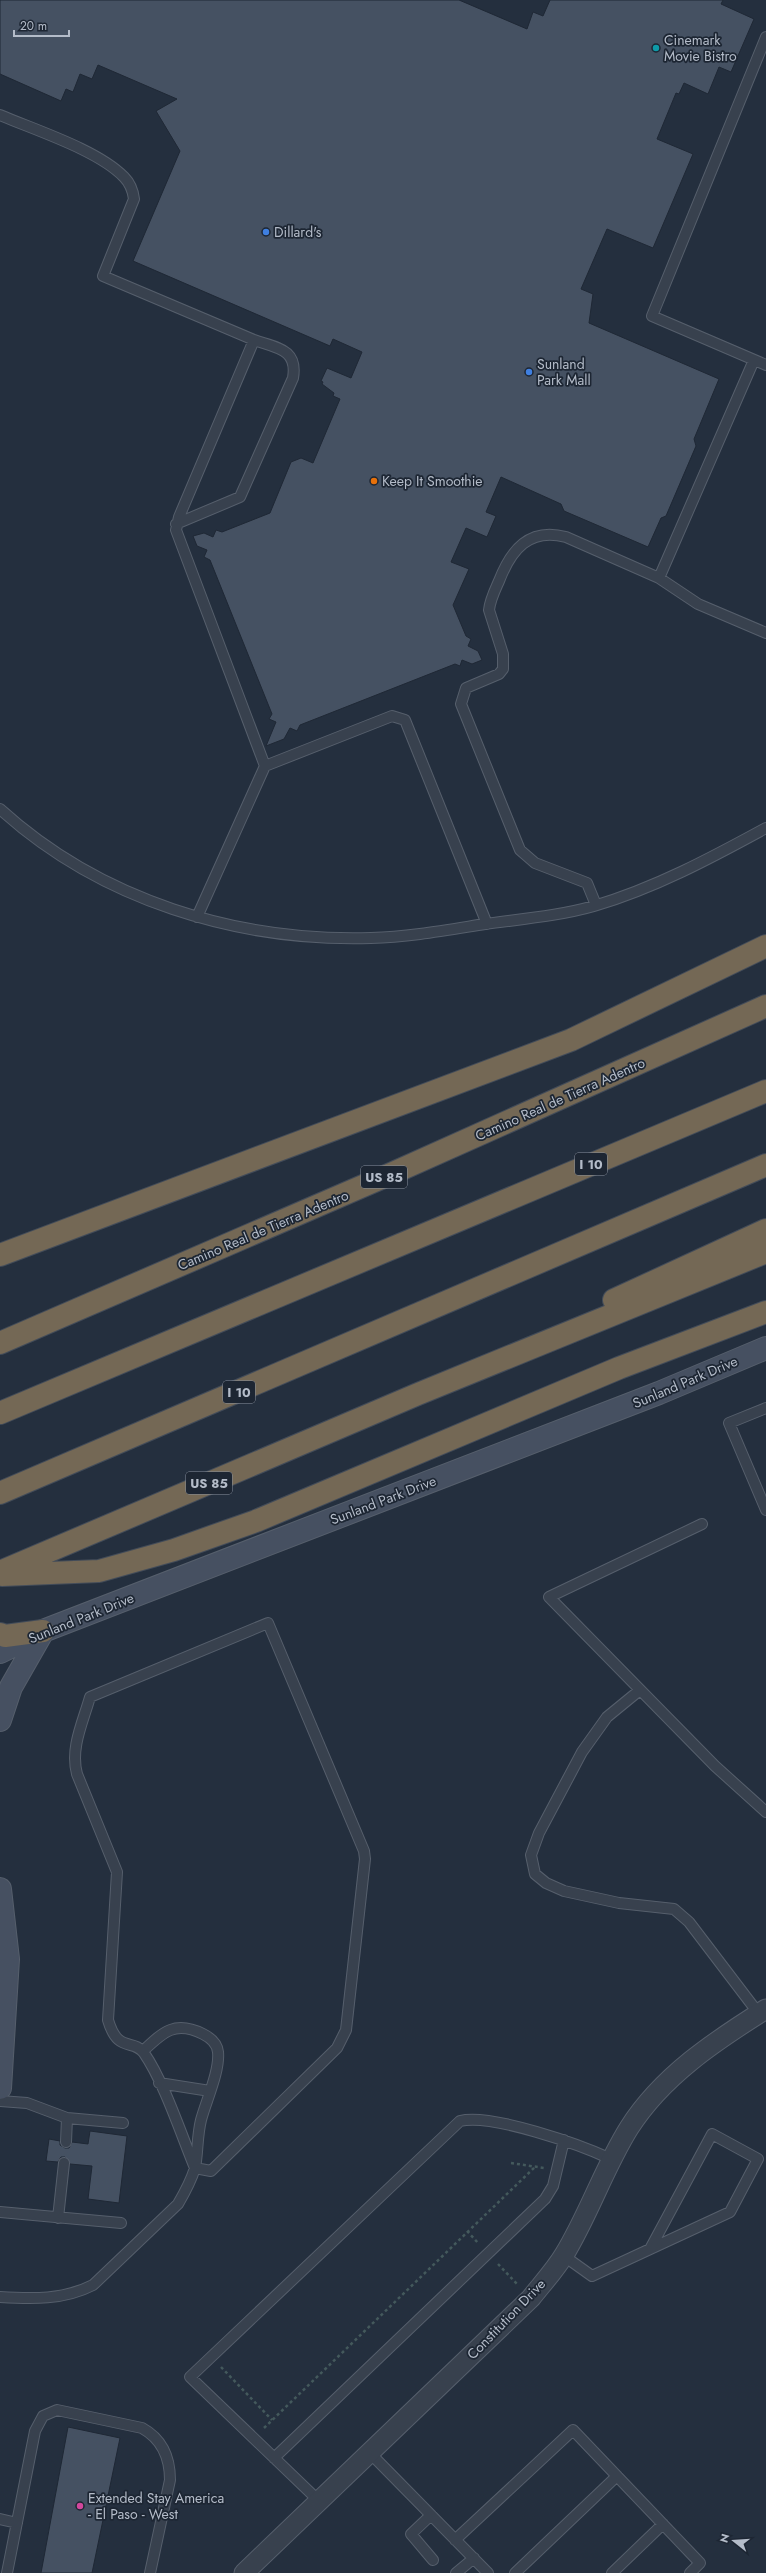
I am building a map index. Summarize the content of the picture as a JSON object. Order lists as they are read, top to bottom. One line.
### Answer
{"streets":{"highway":["Camino Real de Tierra Adentro","I 10","US 85"],"main road":["Sunland Park Drive"],"street":["Constitution Drive"]},"places":["Cinemark Movie Bistro","Dillard's","Sunland Park Mall","Keep It Smoothie","Extended Stay America - El Paso - West"],"scale_bar":"20 m","north":"left"}
